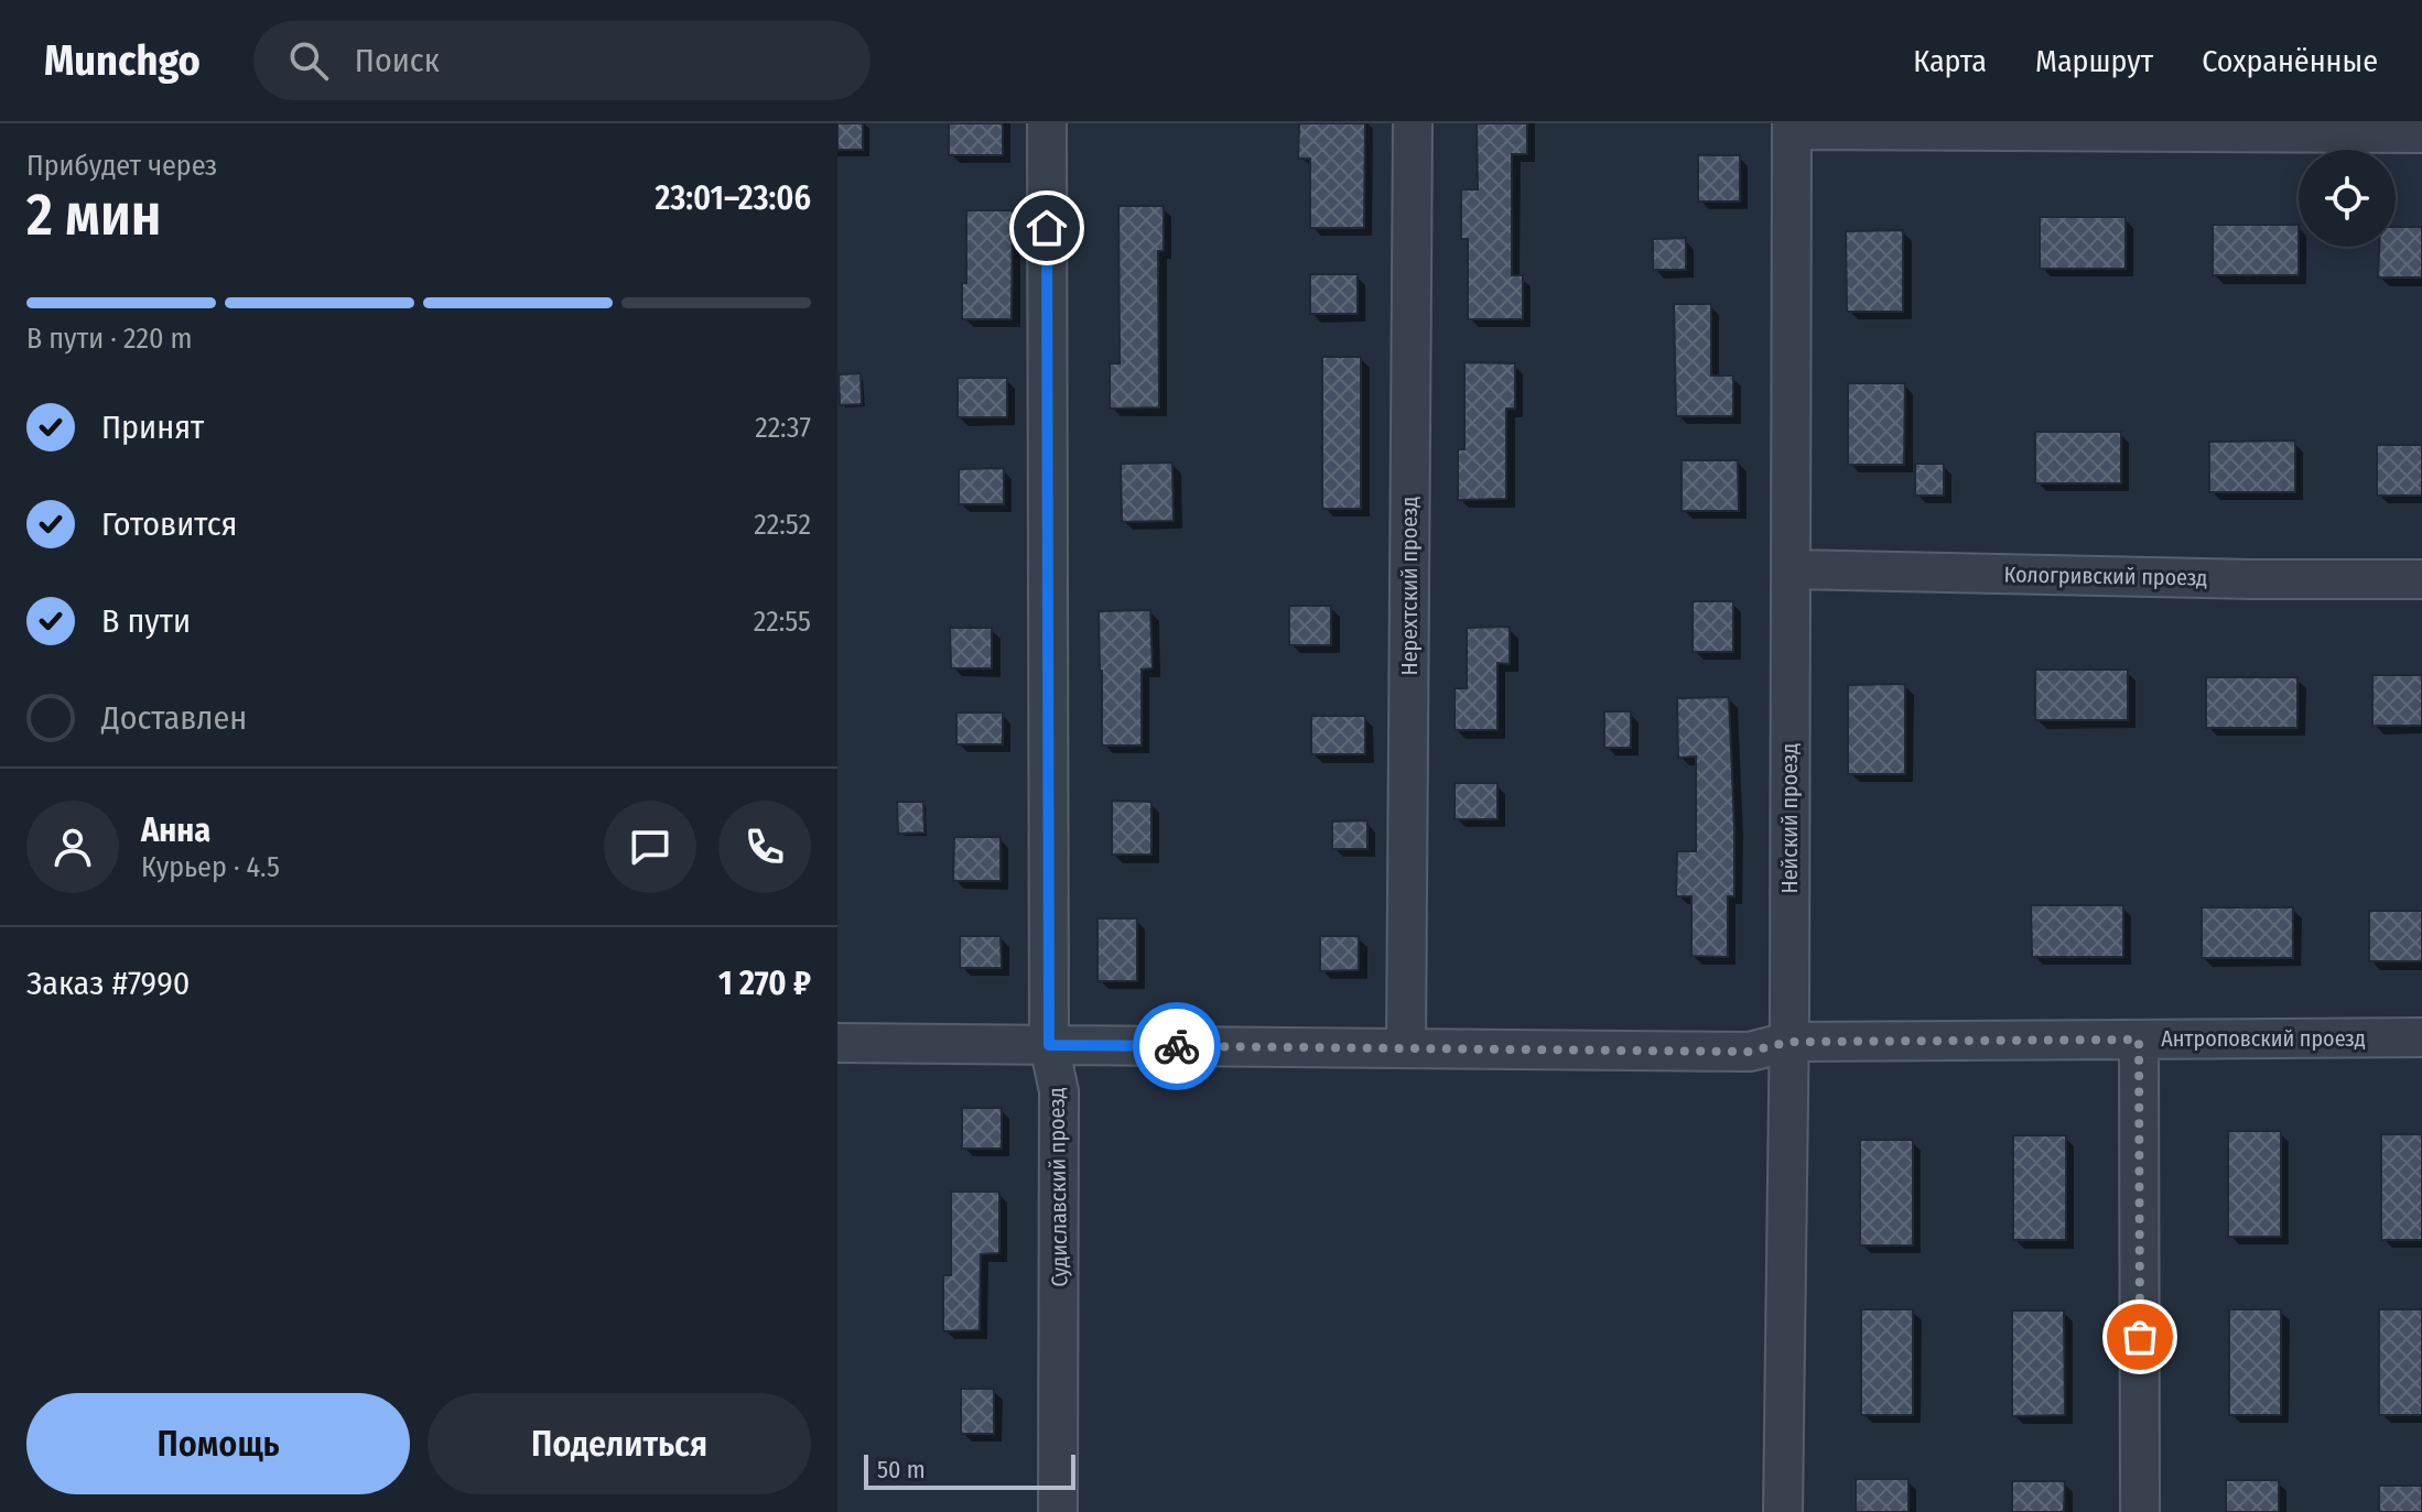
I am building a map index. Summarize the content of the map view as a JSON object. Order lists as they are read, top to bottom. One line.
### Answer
{"streets":{"street":["Кологривский проезд","Нерехтский проезд","Нейский проезд","Антроповский проезд","Судиславский проезд"]},"crossings":[["Кологривский проезд","Нейский проезд"],["Нерехтский проезд","Антроповский проезд"],["Нейский проезд","Антроповский проезд"],["Антроповский проезд","Судиславский проезд"]],"scale_bar":"50 m","page":{"header":"Munchgo","search":"Поиск","nav":["Карта","Маршрут","Сохранённые"],"heading":["2 мин","Прибудет через","23:01–23:06"],"panel":["Анна","Курьер · 4.5","Заказ #7990","1 270 ₽"],"bar":"В пути · 220 m","list":[["Принят","22:37"],["Готовится","22:52"],["В пути","22:55"],"Доставлен"],"buttons":["Помощь","Поделиться"],"scale":"50 m"}}
